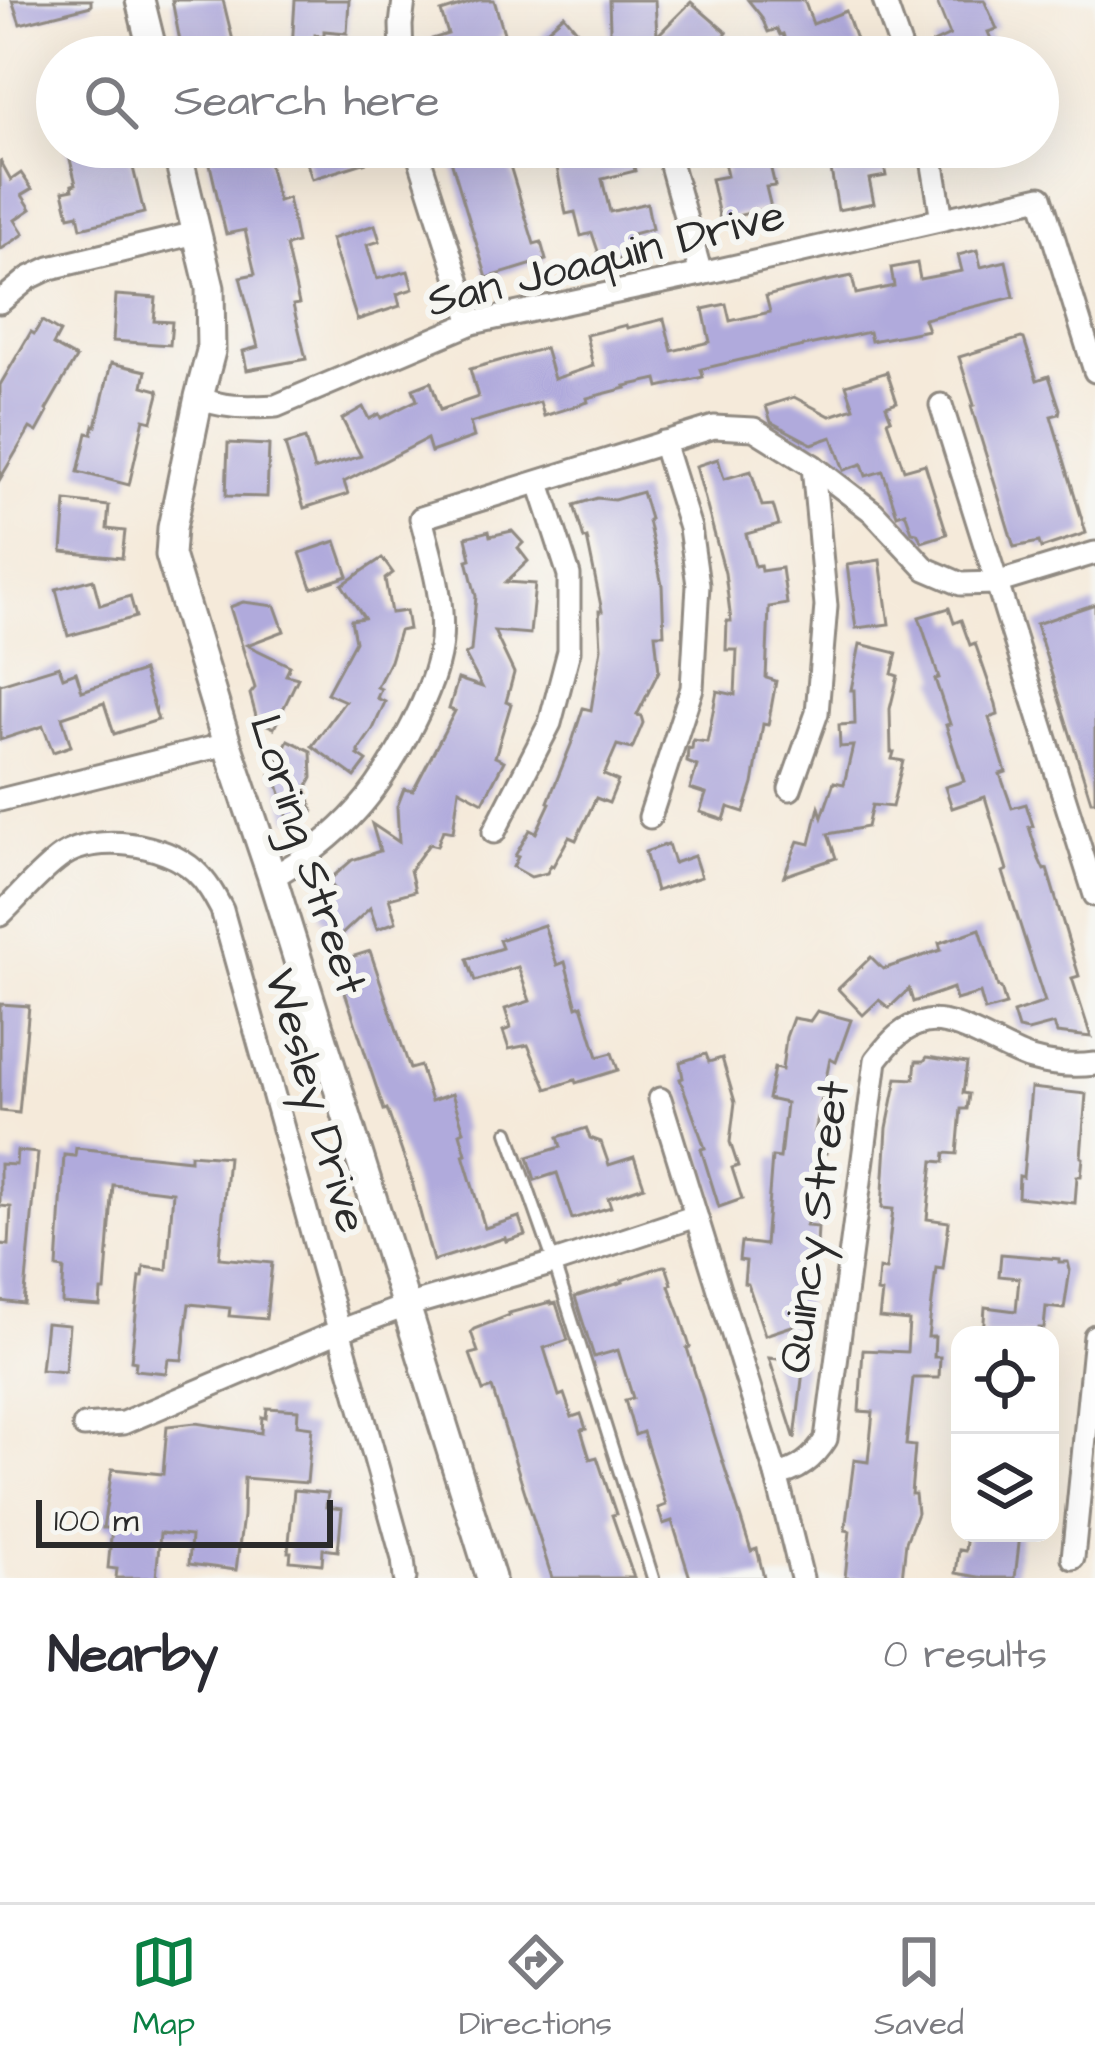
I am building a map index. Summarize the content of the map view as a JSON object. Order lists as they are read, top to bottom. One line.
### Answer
{"streets":{"street":["San Joaquin Drive","Loring Street","Wesley Drive","Quincy Street"]},"crossings":[["San Joaquin Drive","Loring Street"]],"scale_bar":"100 m","page":{"search":"Search here","scale":"100 m","heading":["Nearby","0 results"],"nav":["Map","Directions","Saved"]}}
